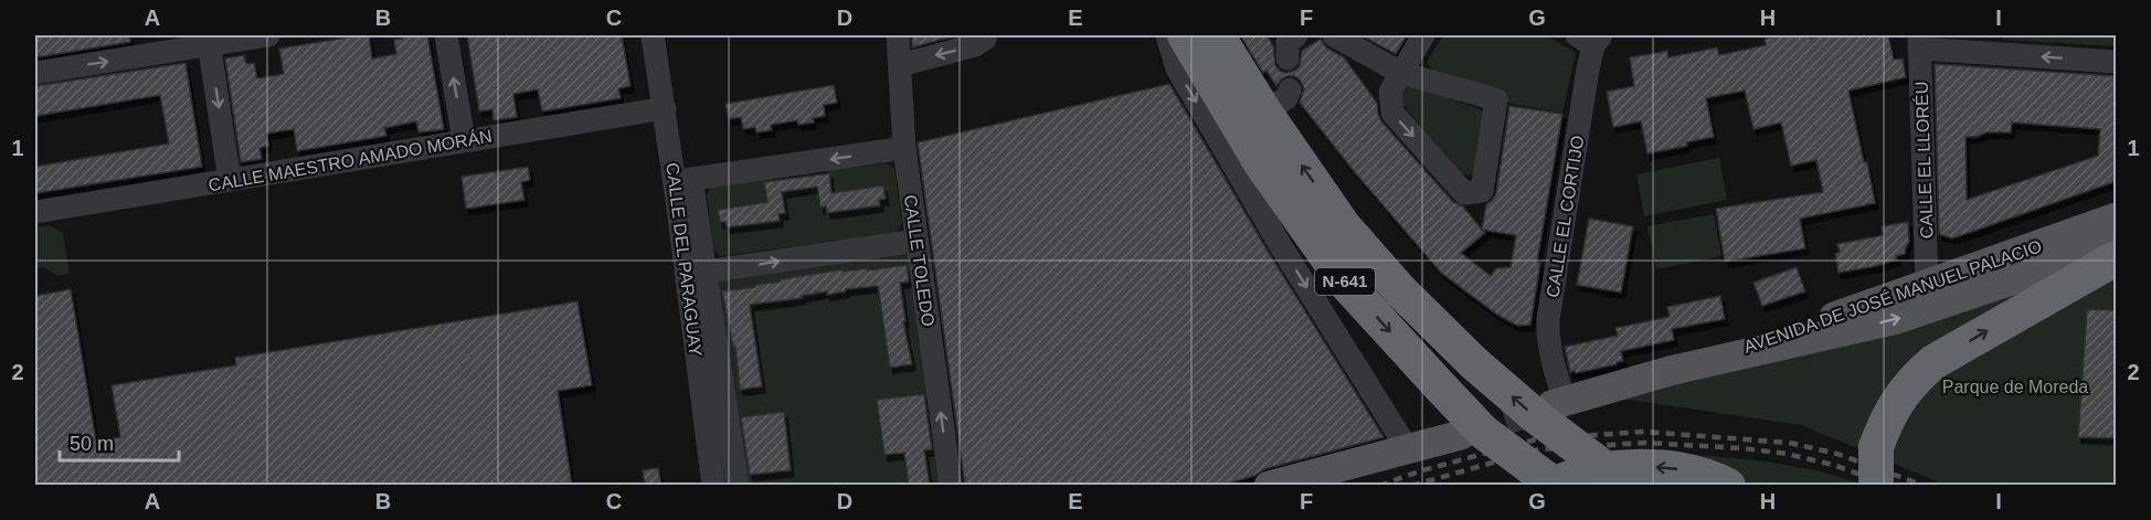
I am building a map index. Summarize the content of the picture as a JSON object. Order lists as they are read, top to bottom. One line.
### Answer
{"streets":{"highway":["N-641"],"main road":["AVENIDA DE JOSÉ MANUEL PALACIO"],"street":["CALLE MAESTRO AMADO MORÁN","CALLE EL LLORÉU","CALLE EL CORTIJO","CALLE DEL PARAGUAY","CALLE TOLEDO"]},"crossings":[["CALLE MAESTRO AMADO MORÁN","CALLE DEL PARAGUAY"],["CALLE EL LLORÉU","AVENIDA DE JOSÉ MANUEL PALACIO"],["CALLE EL CORTIJO","AVENIDA DE JOSÉ MANUEL PALACIO"]],"one_way":["CALLE TOLEDO"],"parks":["Parque de Moreda"],"scale_bar":"50 m","grid":{"columns":["A","B","C","D","E","F","G","H","I"],"rows":["1","2"]}}
